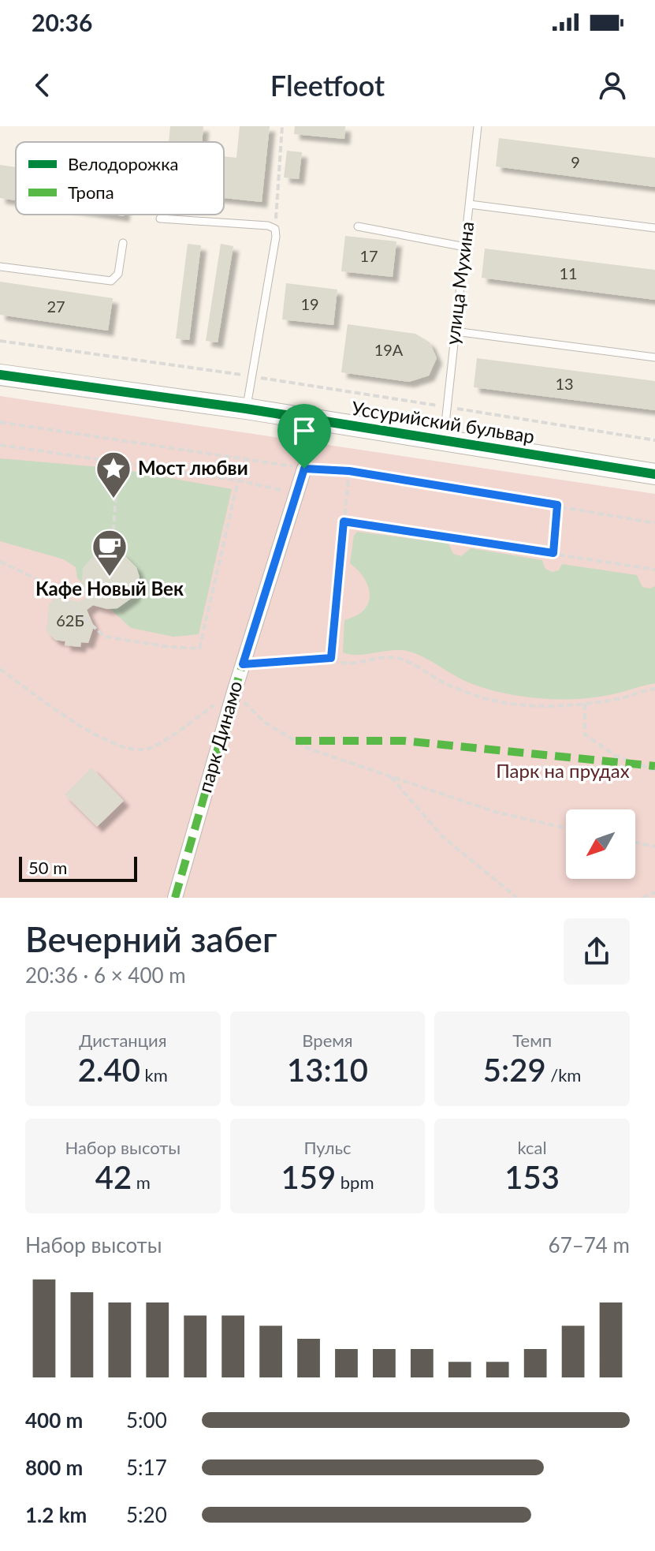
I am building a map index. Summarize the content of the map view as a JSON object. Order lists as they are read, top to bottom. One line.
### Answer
{"streets":{"street":["Уссурийский бульвар","парк Динамо"],"lane":["улица Мухина"]},"crossings":[["улица Мухина","Уссурийский бульвар"]],"parks":["Парк на прудах"],"places":{"place":["Мост любви"],"cafe":["Кафе Новый Век"]},"house_numbers":["9","17","11","19","27","19А","13","62Б"],"legend":["Велодорожка","Тропа"],"scale_bar":"50 m","north":"bottom left","page":{"status":"20:36","header":"Fleetfoot","scale":"50 m","heading":["Вечерний забег","20:36 · 6 × 400 m"],"stats":[["Дистанция","2.40 km"],["Время","13:10"],["Темп","5:29 /km"],["Набор высоты","42 m"],["Пульс","159 bpm"],["kcal","153"]],"chart":["Набор высоты","67–74 m"],"list":[{"name":"400 m","note":"5:00"},{"name":"800 m","note":"5:17"},{"name":"1.2 km","note":"5:20"}]}}
